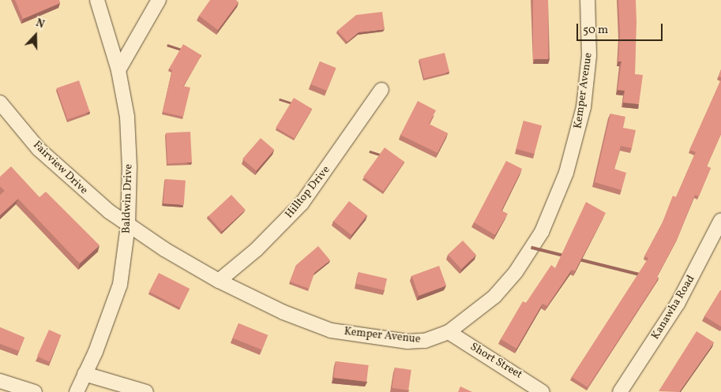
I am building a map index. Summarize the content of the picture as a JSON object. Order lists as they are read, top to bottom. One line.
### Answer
{"streets":{"street":["Kemper Avenue","Fairview Drive","Hilltop Drive","Baldwin Drive","Kanawha Road","Short Street"]},"crossings":[["Kemper Avenue","Fairview Drive"],["Kemper Avenue","Hilltop Drive"],["Kemper Avenue","Baldwin Drive"],["Kemper Avenue","Short Street"],["Fairview Drive","Baldwin Drive"]],"scale_bar":"50 m","north":"top"}
